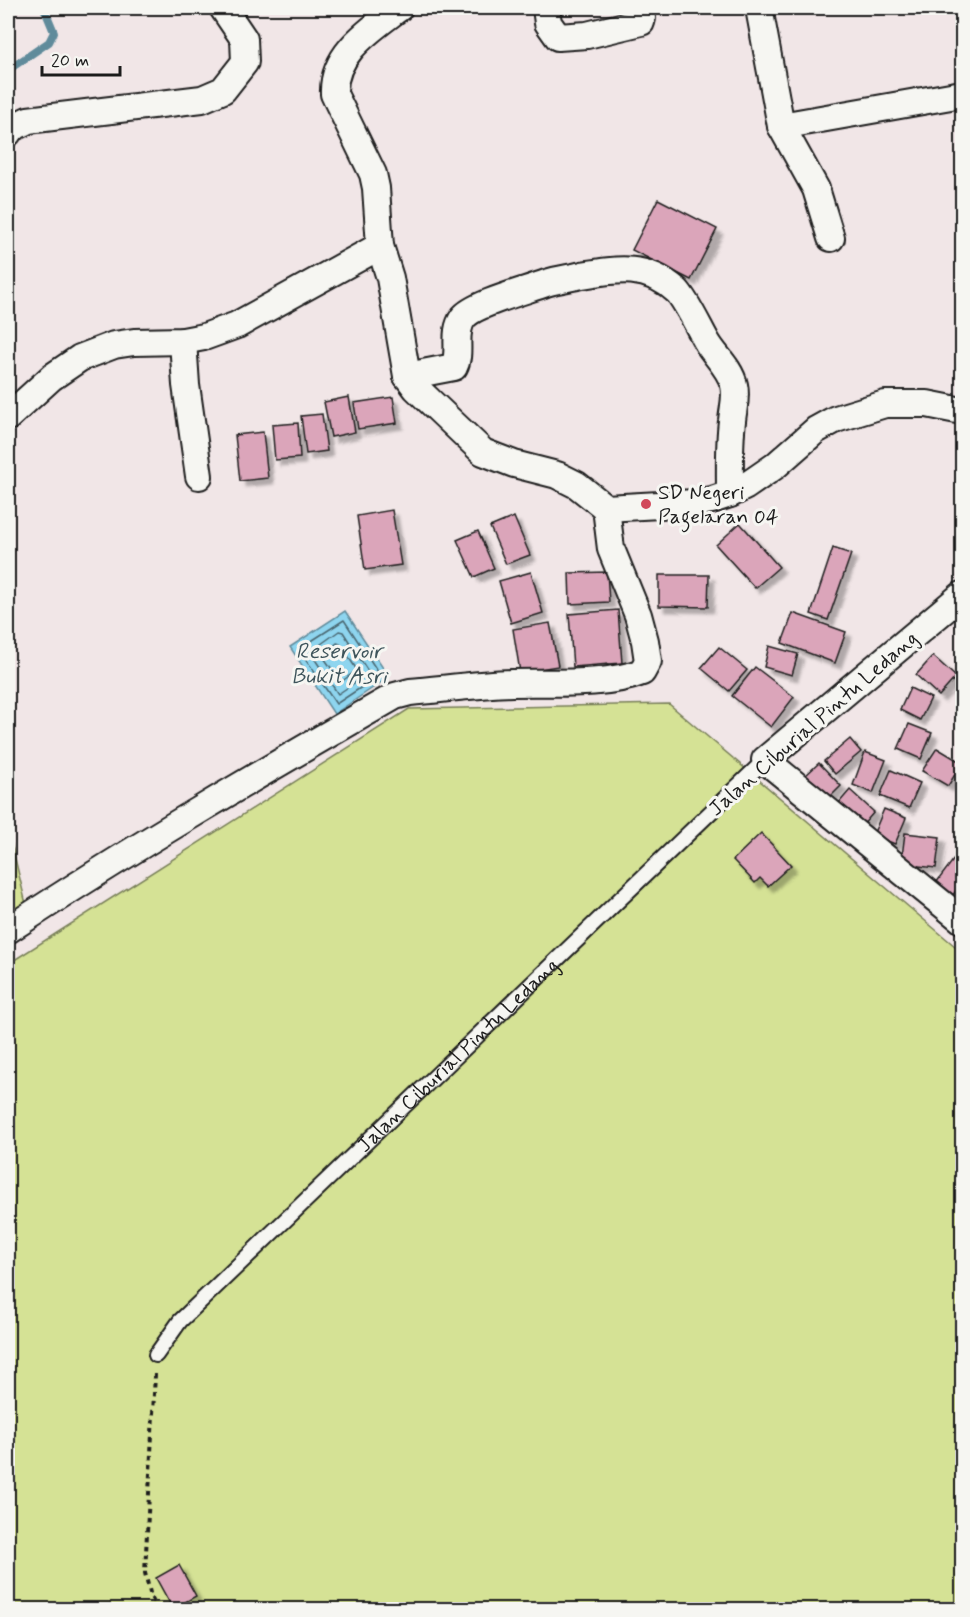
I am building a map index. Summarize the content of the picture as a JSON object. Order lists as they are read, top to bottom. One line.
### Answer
{"streets":{"street":["Jalan Ciburial Pintu Ledang"]},"water":["Reservoir Bukit Asri"],"places":["SD Negeri Pagelaran 04"],"scale_bar":"20 m"}
